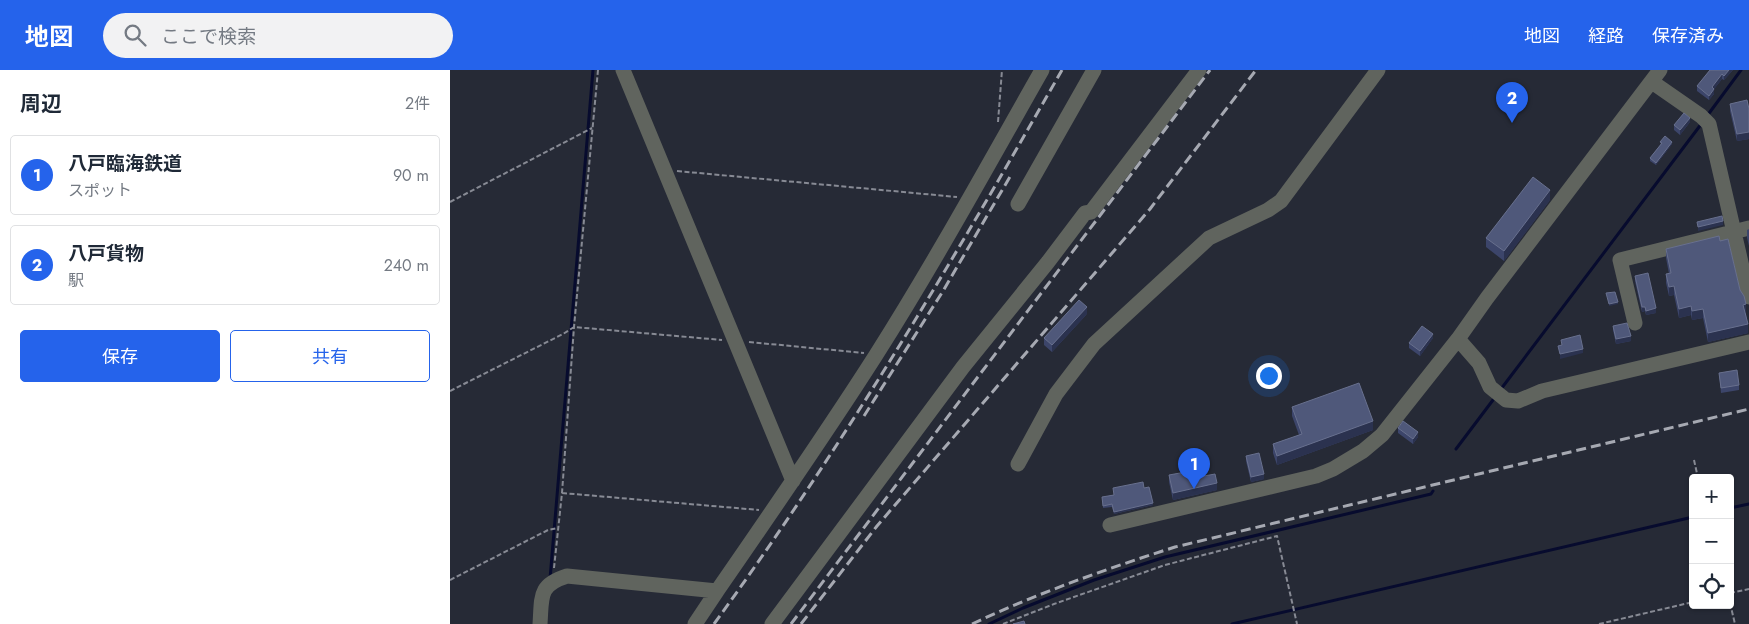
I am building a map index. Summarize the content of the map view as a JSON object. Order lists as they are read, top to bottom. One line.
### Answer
{"page":{"header":"地図","search":"ここで検索","nav":["地図","経路","保存済み"],"heading":["周辺","2件"],"pins":["2","1"],"list":[{"mark":"1","name":"八戸臨海鉄道","note":"スポット","value":"90 m"},{"mark":"2","name":"八戸貨物","note":"駅","value":"240 m"}],"buttons":["保存","共有"],"map_buttons":["+","−"]}}
